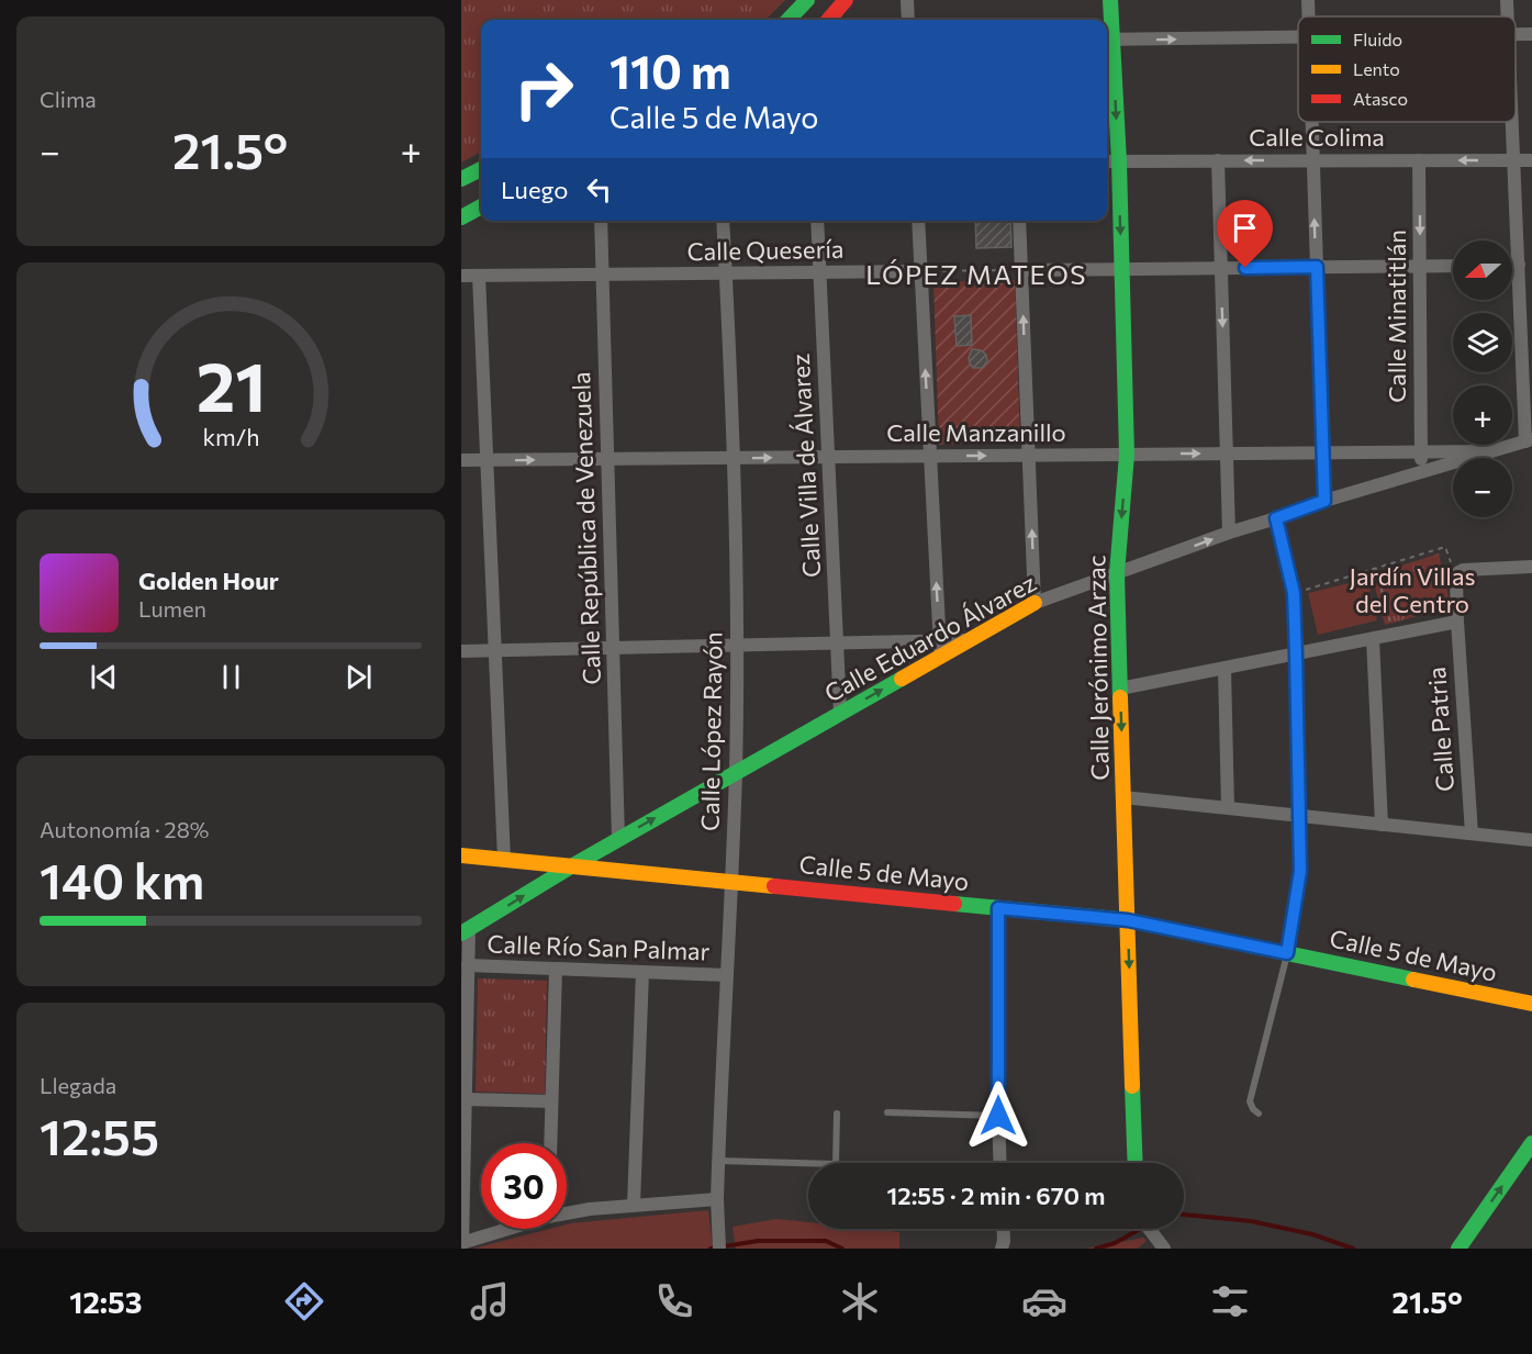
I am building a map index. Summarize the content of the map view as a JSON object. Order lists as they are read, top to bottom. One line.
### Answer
{"streets":{"street":["Calle Colima","Calle Quesería","Calle Minatitlán","Calle Manzanillo","Calle Villa de Álvarez","Calle República de Venezuela","Calle Eduardo Álvarez","Calle Jerónimo Arzac","Calle Patria","Calle López Rayón","Calle 5 de Mayo","Calle Río San Palmar"]},"crossings":[["Calle Colima","Calle Minatitlán"],["Calle Colima","Calle Jerónimo Arzac"],["Calle Quesería","Calle Villa de Álvarez"],["Calle Quesería","Calle República de Venezuela"],["Calle Quesería","Calle López Rayón"],["Calle Minatitlán","Calle Manzanillo"],["Calle Minatitlán","Calle Eduardo Álvarez"],["Calle Manzanillo","Calle Villa de Álvarez"],["Calle Manzanillo","Calle República de Venezuela"],["Calle Manzanillo","Calle Eduardo Álvarez"],["Calle Manzanillo","Calle Jerónimo Arzac"],["Calle Manzanillo","Calle López Rayón"],["Calle Villa de Álvarez","Calle Eduardo Álvarez"],["Calle República de Venezuela","Calle Eduardo Álvarez"],["Calle Eduardo Álvarez","Calle Jerónimo Arzac"],["Calle Eduardo Álvarez","Calle López Rayón"],["Calle Eduardo Álvarez","Calle 5 de Mayo"],["Calle Jerónimo Arzac","Calle 5 de Mayo"],["Calle López Rayón","Calle 5 de Mayo"],["Calle López Rayón","Calle Río San Palmar"]],"one_way":["Calle Manzanillo","Calle Eduardo Álvarez"],"districts":["LÓPEZ MATEOS"],"parks":["Jardín Villas del Centro"],"legend":["Fluido","Lento","Atasco"],"north":"left","page":{"tile":["Clima",["Autonomía · 28%","140 km"],["Llegada","12:55"]],"turn":["110 m","Calle 5 de Mayo"],"heat":["−","21.5°","+"],"then":"Luego","map_buttons":["+","−"],"song":["Golden Hour","Lumen"],"limit":"30","trip":"12:55 · 2 min · 670 m","tabs":["12:53","21.5°"],"gauge":["21","km/h"]}}
